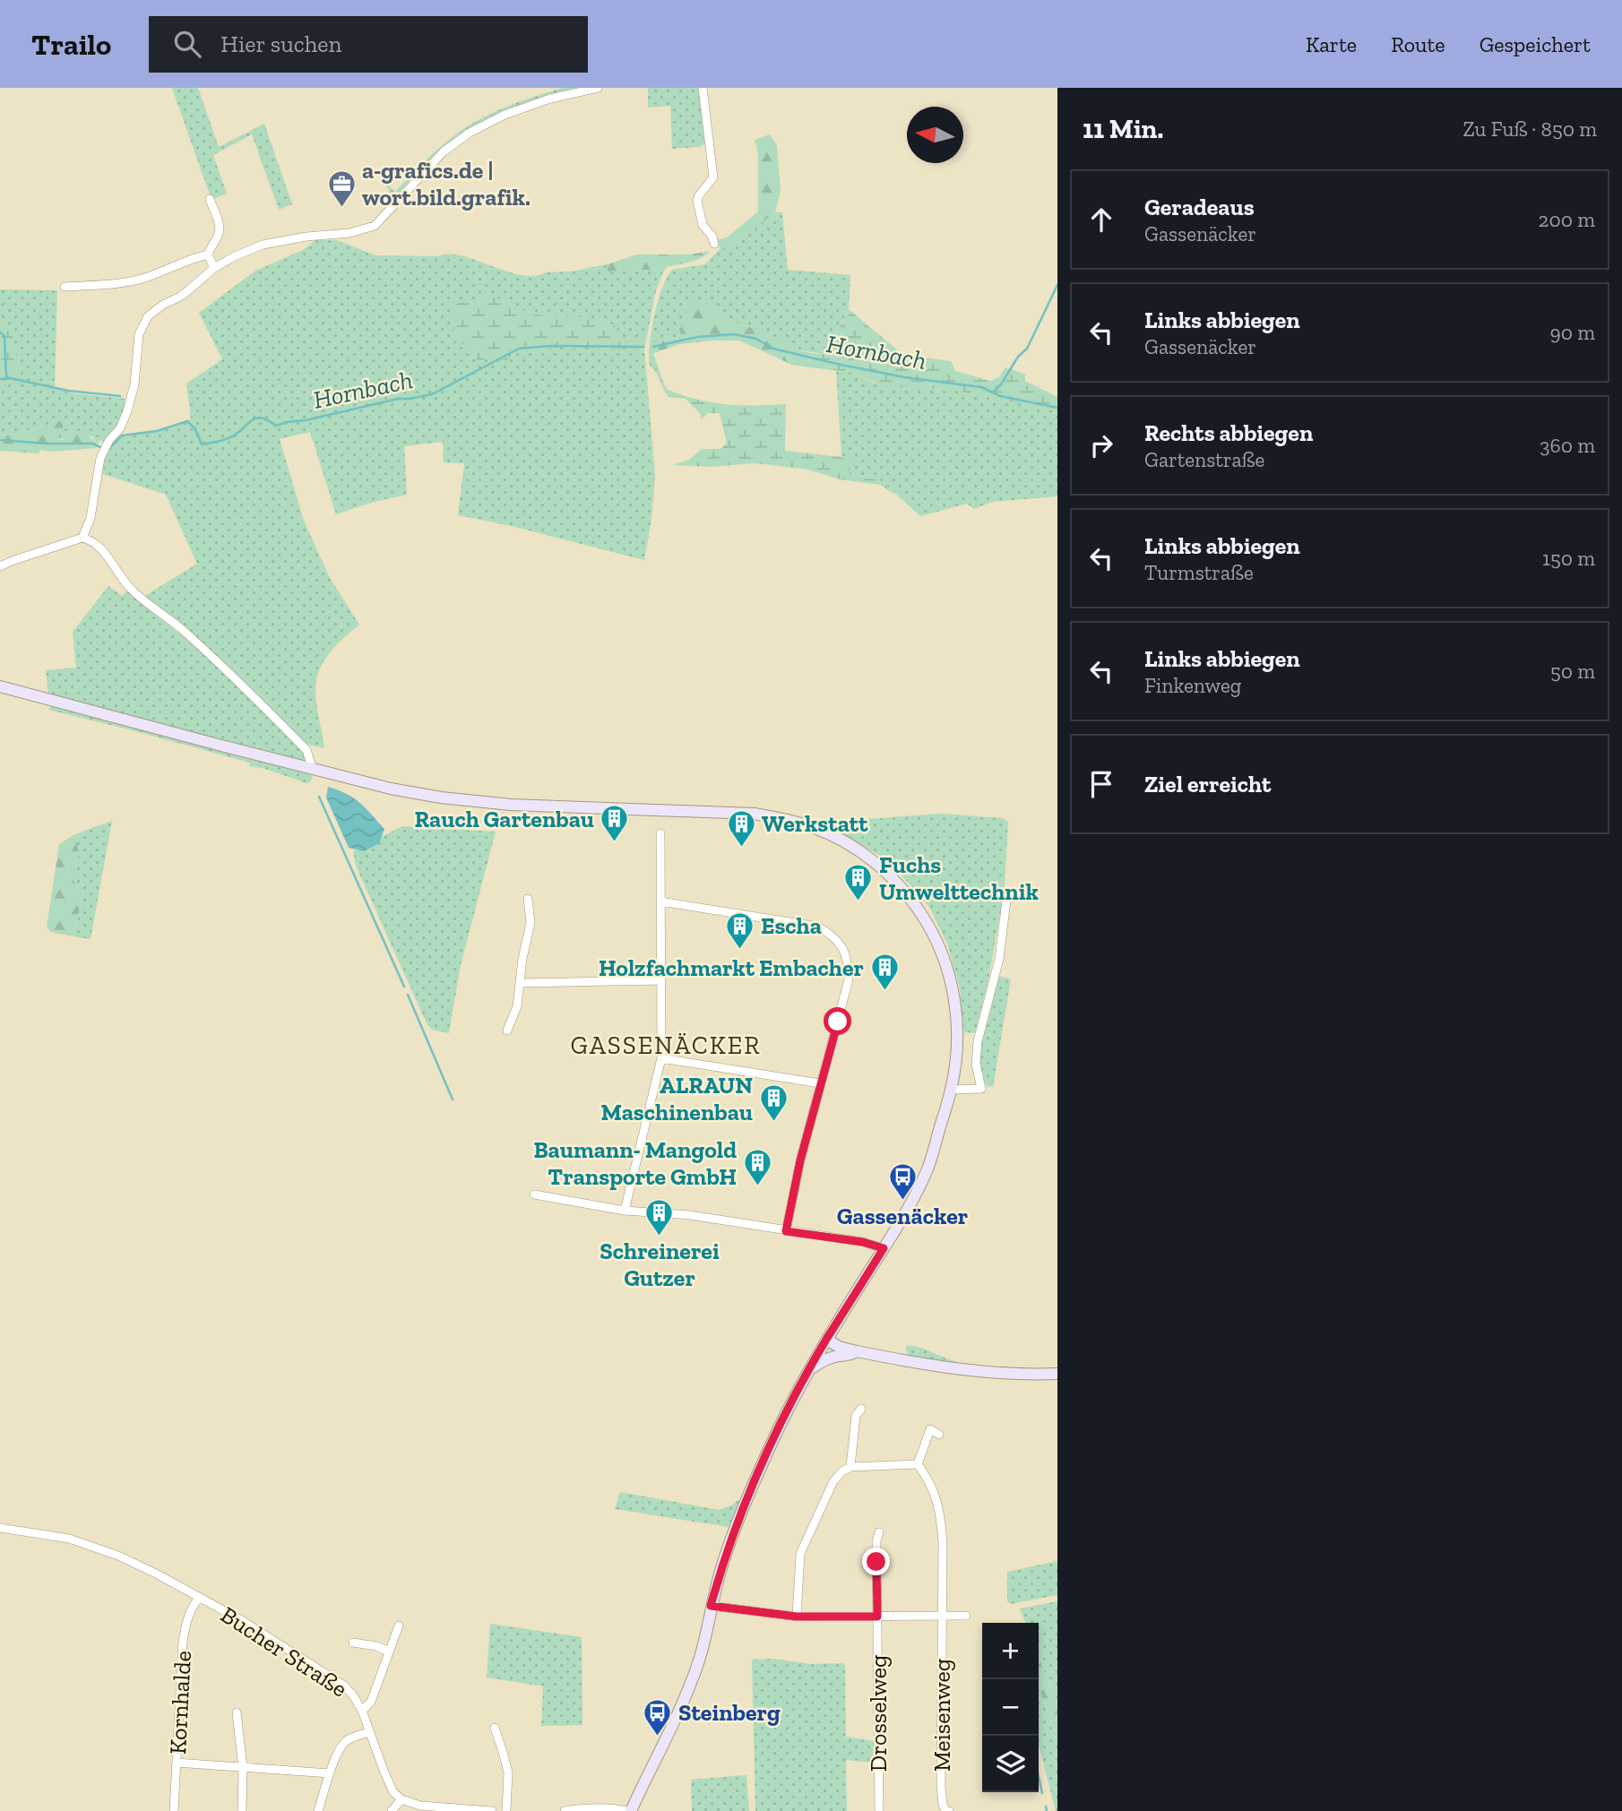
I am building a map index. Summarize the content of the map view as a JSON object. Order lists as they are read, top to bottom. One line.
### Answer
{"streets":{"street":["Bucher Straße","Kornhalde","Drosselweg","Meisenweg"]},"crossings":[["Bucher Straße","Kornhalde"]],"districts":["GASSENÄCKER"],"water":["Hornbach"],"places":{"office":["a-grafics.de | wort.bild.grafik."],"building":["Rauch Gartenbau","Werkstatt","Fuchs Umwelttechnik","Escha","Holzfachmarkt Embacher","ALRAUN Maschinenbau","Baumann- Mangold Transporte GmbH","Schreinerei Gutzer"],"bus stop":["Gassenäcker","Steinberg"]},"north":"left","page":{"header":"Trailo","search":"Hier suchen","nav":["Karte","Route","Gespeichert"],"heading":["11 Min.","Zu Fuß · 850 m"],"list":[["Geradeaus","Gassenäcker","200 m"],["Links abbiegen","Gassenäcker","90 m"],["Rechts abbiegen","Gartenstraße","360 m"],["Links abbiegen","Turmstraße","150 m"],["Links abbiegen","Finkenweg","50 m"],"Ziel erreicht"],"map_buttons":["+","−"]}}
